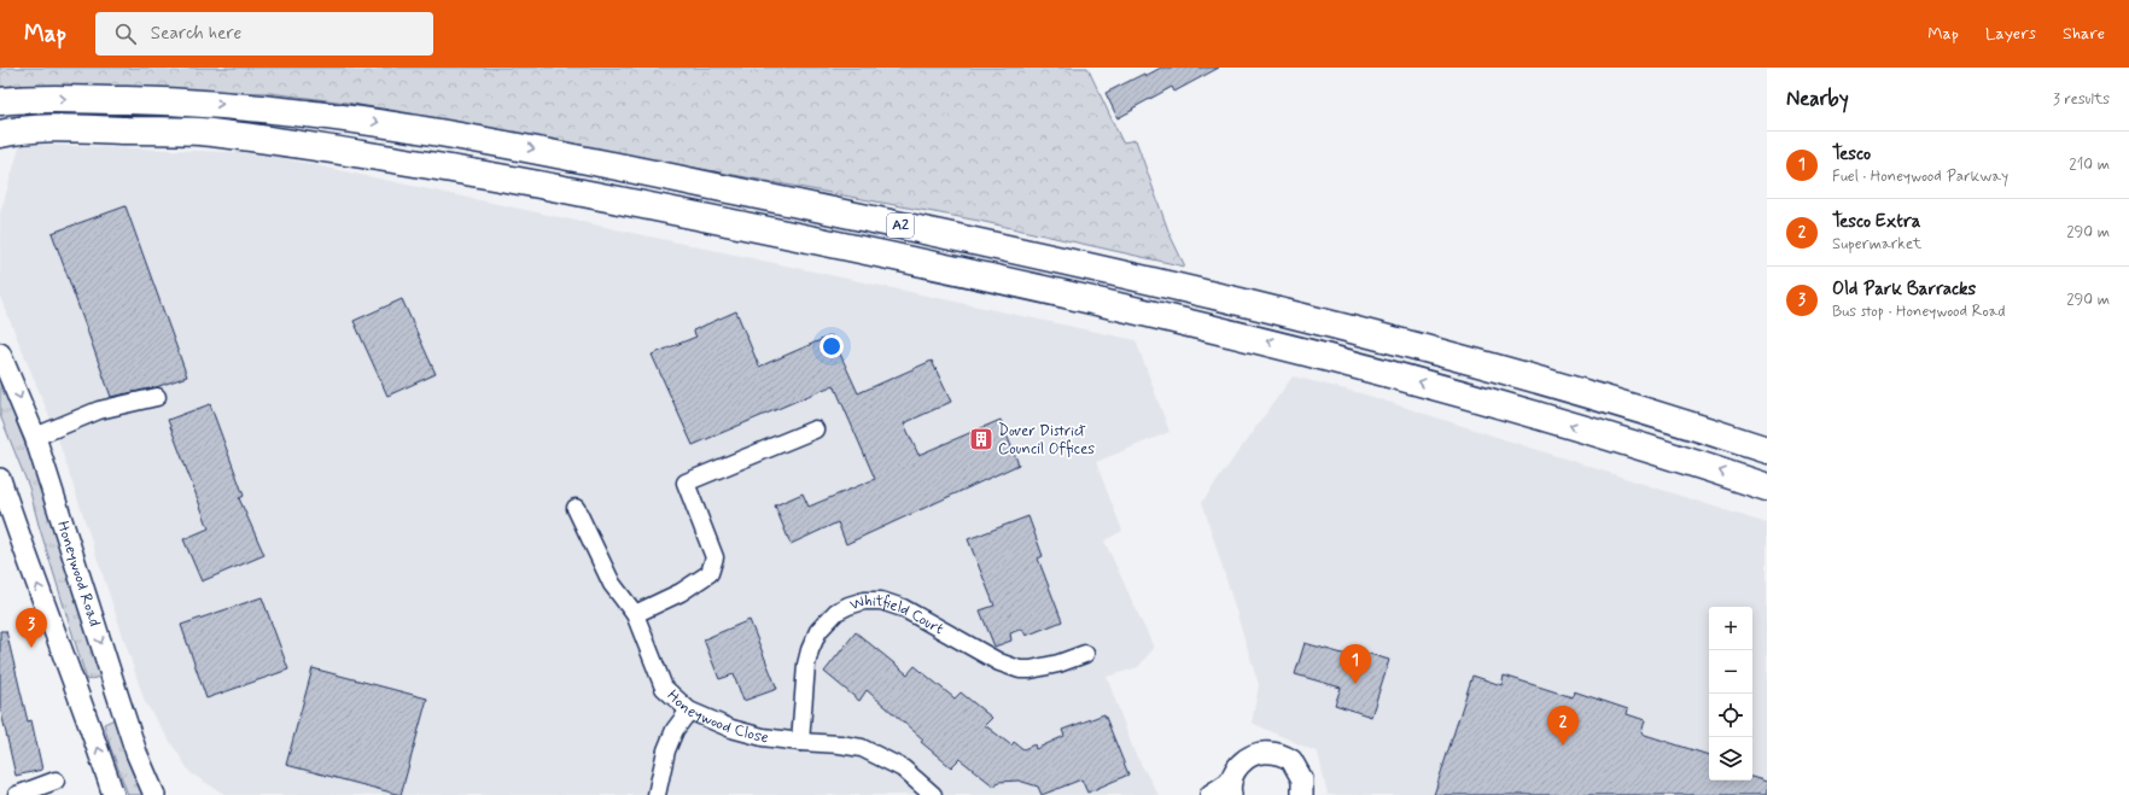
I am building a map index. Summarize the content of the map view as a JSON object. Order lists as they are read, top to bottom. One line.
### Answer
{"streets":{"highway":["A2"],"street":["Honeywood Road","Whitfield Court","Honeywood Close"]},"crossings":[["Whitfield Court","Honeywood Close"]],"places":{"building":["Dover District Council Offices"]},"page":{"header":"Map","search":"Search here","nav":["Map","Layers","Share"],"heading":["Nearby","3 results"],"list":[{"mark":"1","name":"Tesco","note":"Fuel · Honeywood Parkway","value":"210 m"},{"mark":"2","name":"Tesco Extra","note":"Supermarket","value":"290 m"},{"mark":"3","name":"Old Park Barracks","note":"Bus stop · Honeywood Road","value":"290 m"}],"map_buttons":["+","−"],"pins":["3","1","2"]}}
